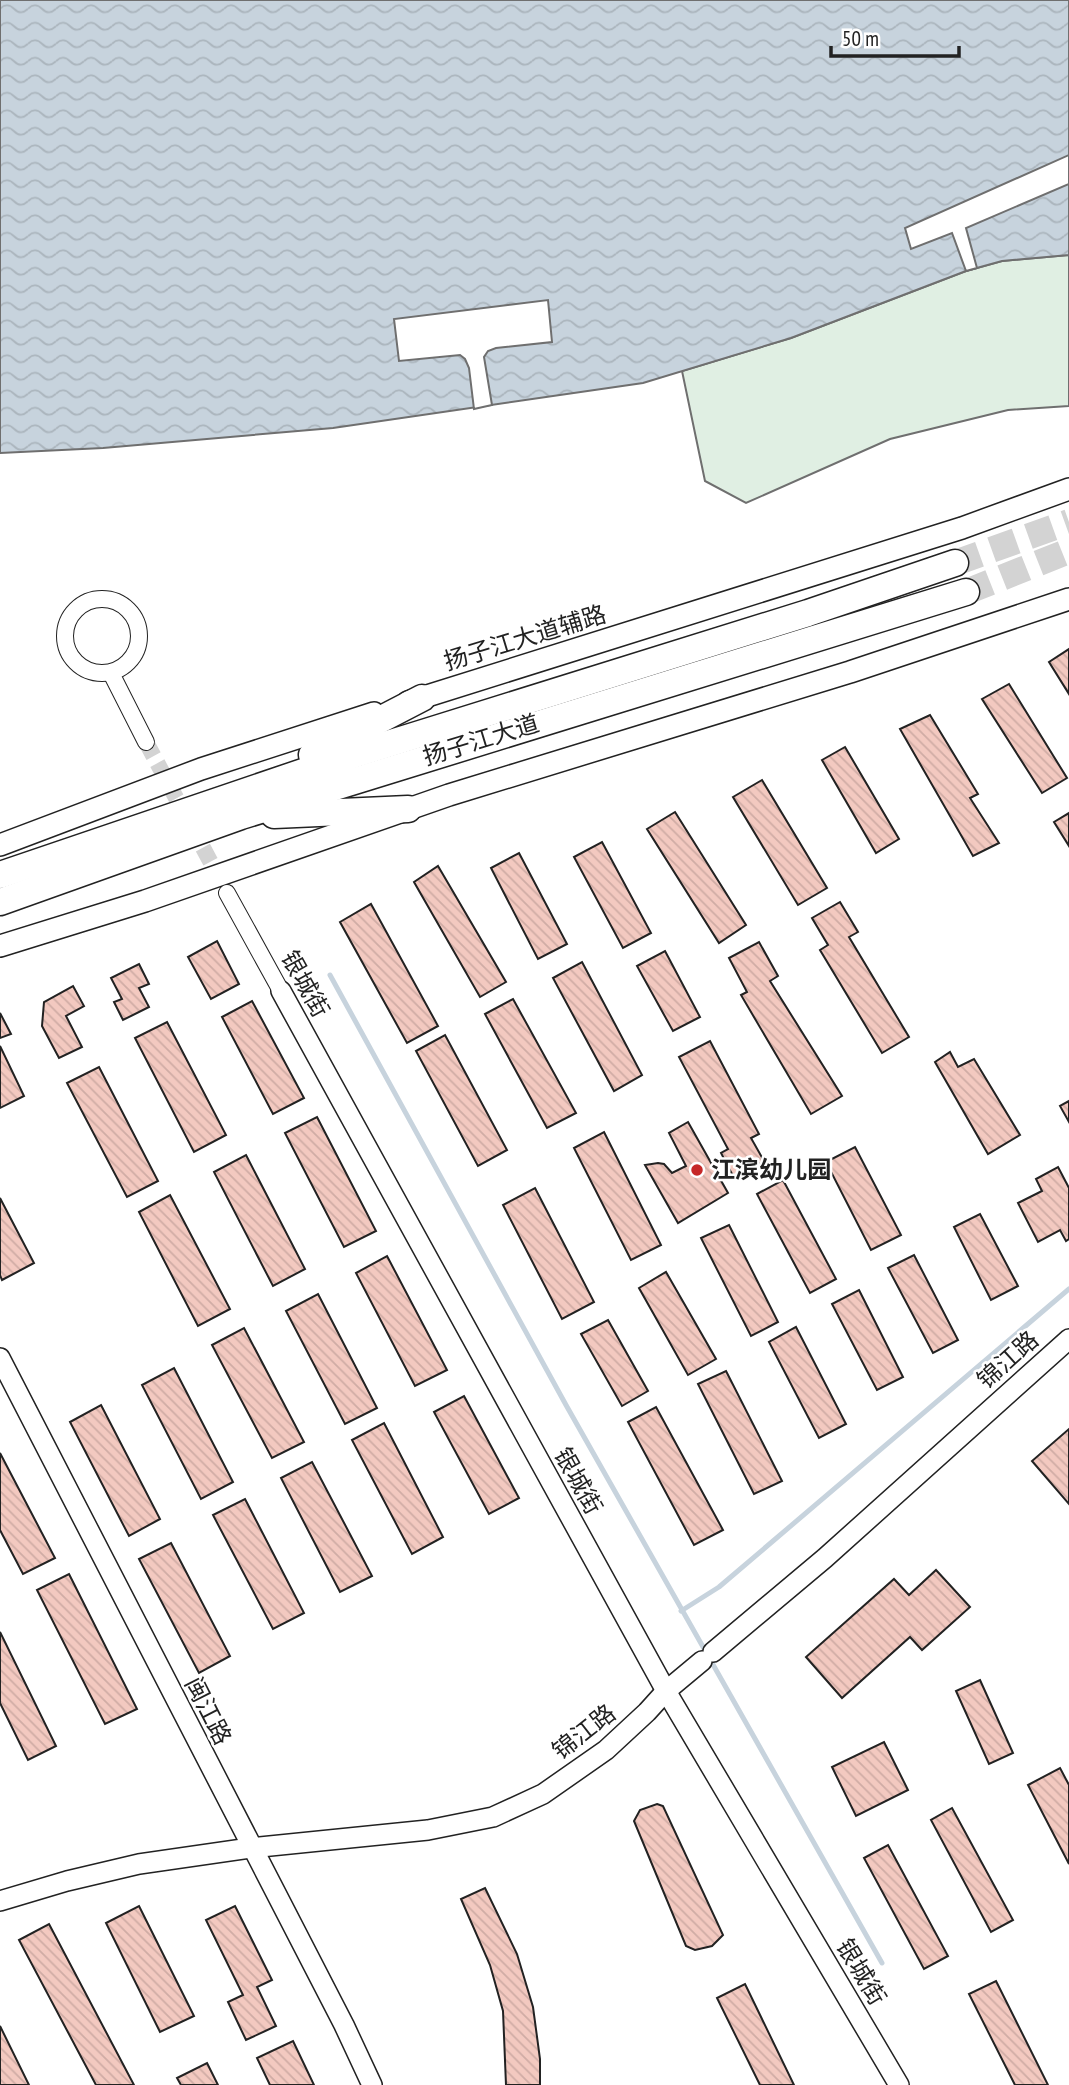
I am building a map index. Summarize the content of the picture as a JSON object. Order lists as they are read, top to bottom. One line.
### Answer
{"streets":{"highway":["扬子江大道"],"main road":["扬子江大道辅路"],"street":["银城街","锦江路","闽江路"]},"crossings":[["银城街","锦江路"],["锦江路","闽江路"]],"places":["江滨幼儿园"],"scale_bar":"50 m"}
